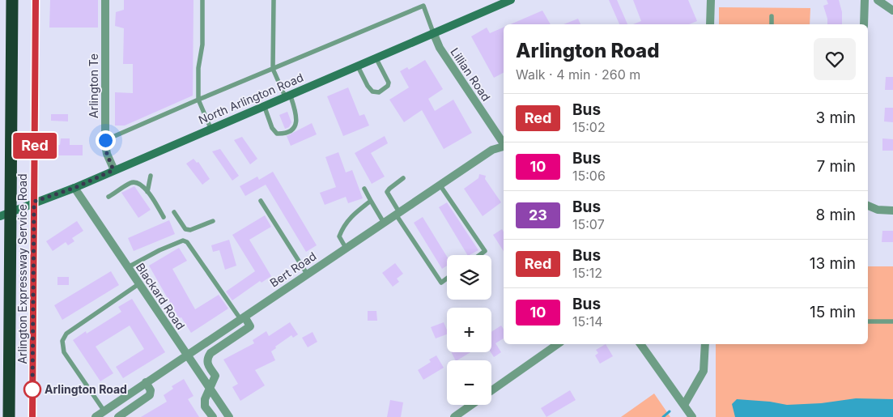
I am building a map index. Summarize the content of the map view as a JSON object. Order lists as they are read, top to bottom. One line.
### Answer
{"streets":{"main road":["North Arlington Road","Arlington Expressway Service Road"],"street":["Lillian Road","Arlington Te","Bert Road","Blackard Road"]},"crossings":[["Lillian Road","North Arlington Road"],["Arlington Te","North Arlington Road"],["North Arlington Road","Arlington Expressway Service Road"],["North Arlington Road","Blackard Road"],["Bert Road","Blackard Road"]],"places":["Arlington Road"],"lines":["bus line Red"],"page":{"on_map":"Red","heading":["Arlington Road","Walk · 4 min · 260 m"],"list":[{"mark":"Red","name":"Bus","note":"15:02","value":"3 min"},{"mark":"10","name":"Bus","note":"15:06","value":"7 min"},{"mark":"23","name":"Bus","note":"15:07","value":"8 min"},{"mark":"Red","name":"Bus","note":"15:12","value":"13 min"},{"mark":"10","name":"Bus","note":"15:14","value":"15 min"}],"map_buttons":["+","−"]}}
